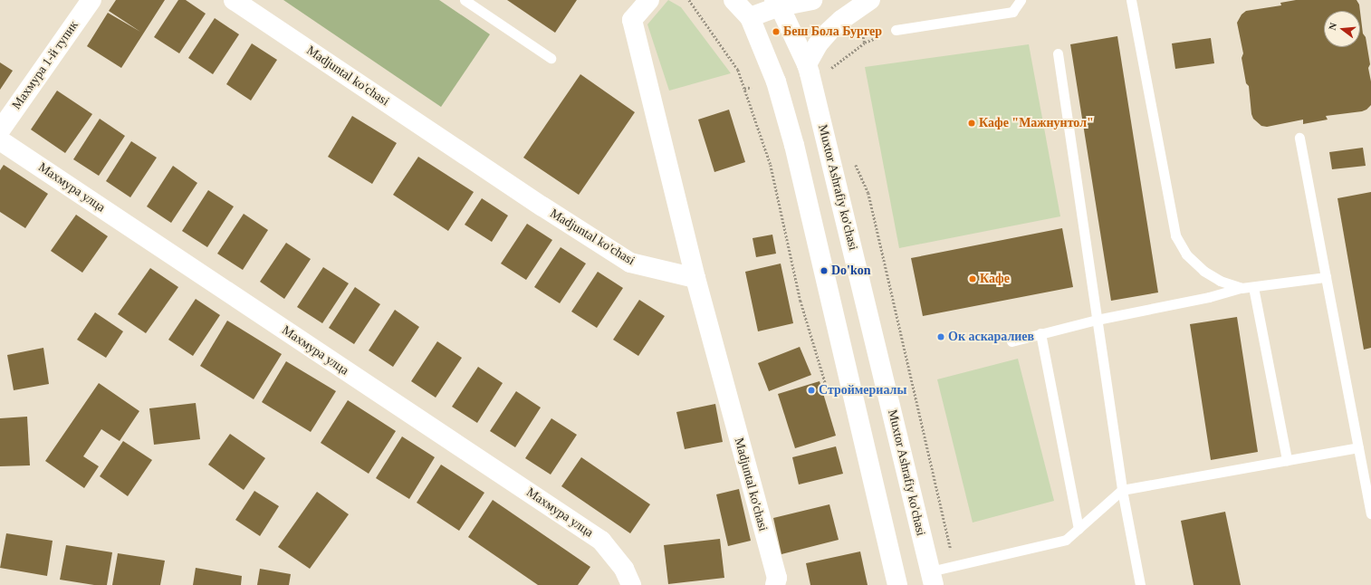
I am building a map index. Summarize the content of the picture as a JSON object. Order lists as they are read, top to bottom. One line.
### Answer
{"streets":{"street":["Махмура 1-й тупик","Madjuntal ko'chasi","Махмура улца","Muxtor Ashrafiy ko'chasi"]},"places":["Беш Бола Бургер","Кафе \"Мажнунтол\"","Do'kon","Кафе","Ок аскаралиев","Строймериалы"],"north":"left"}
